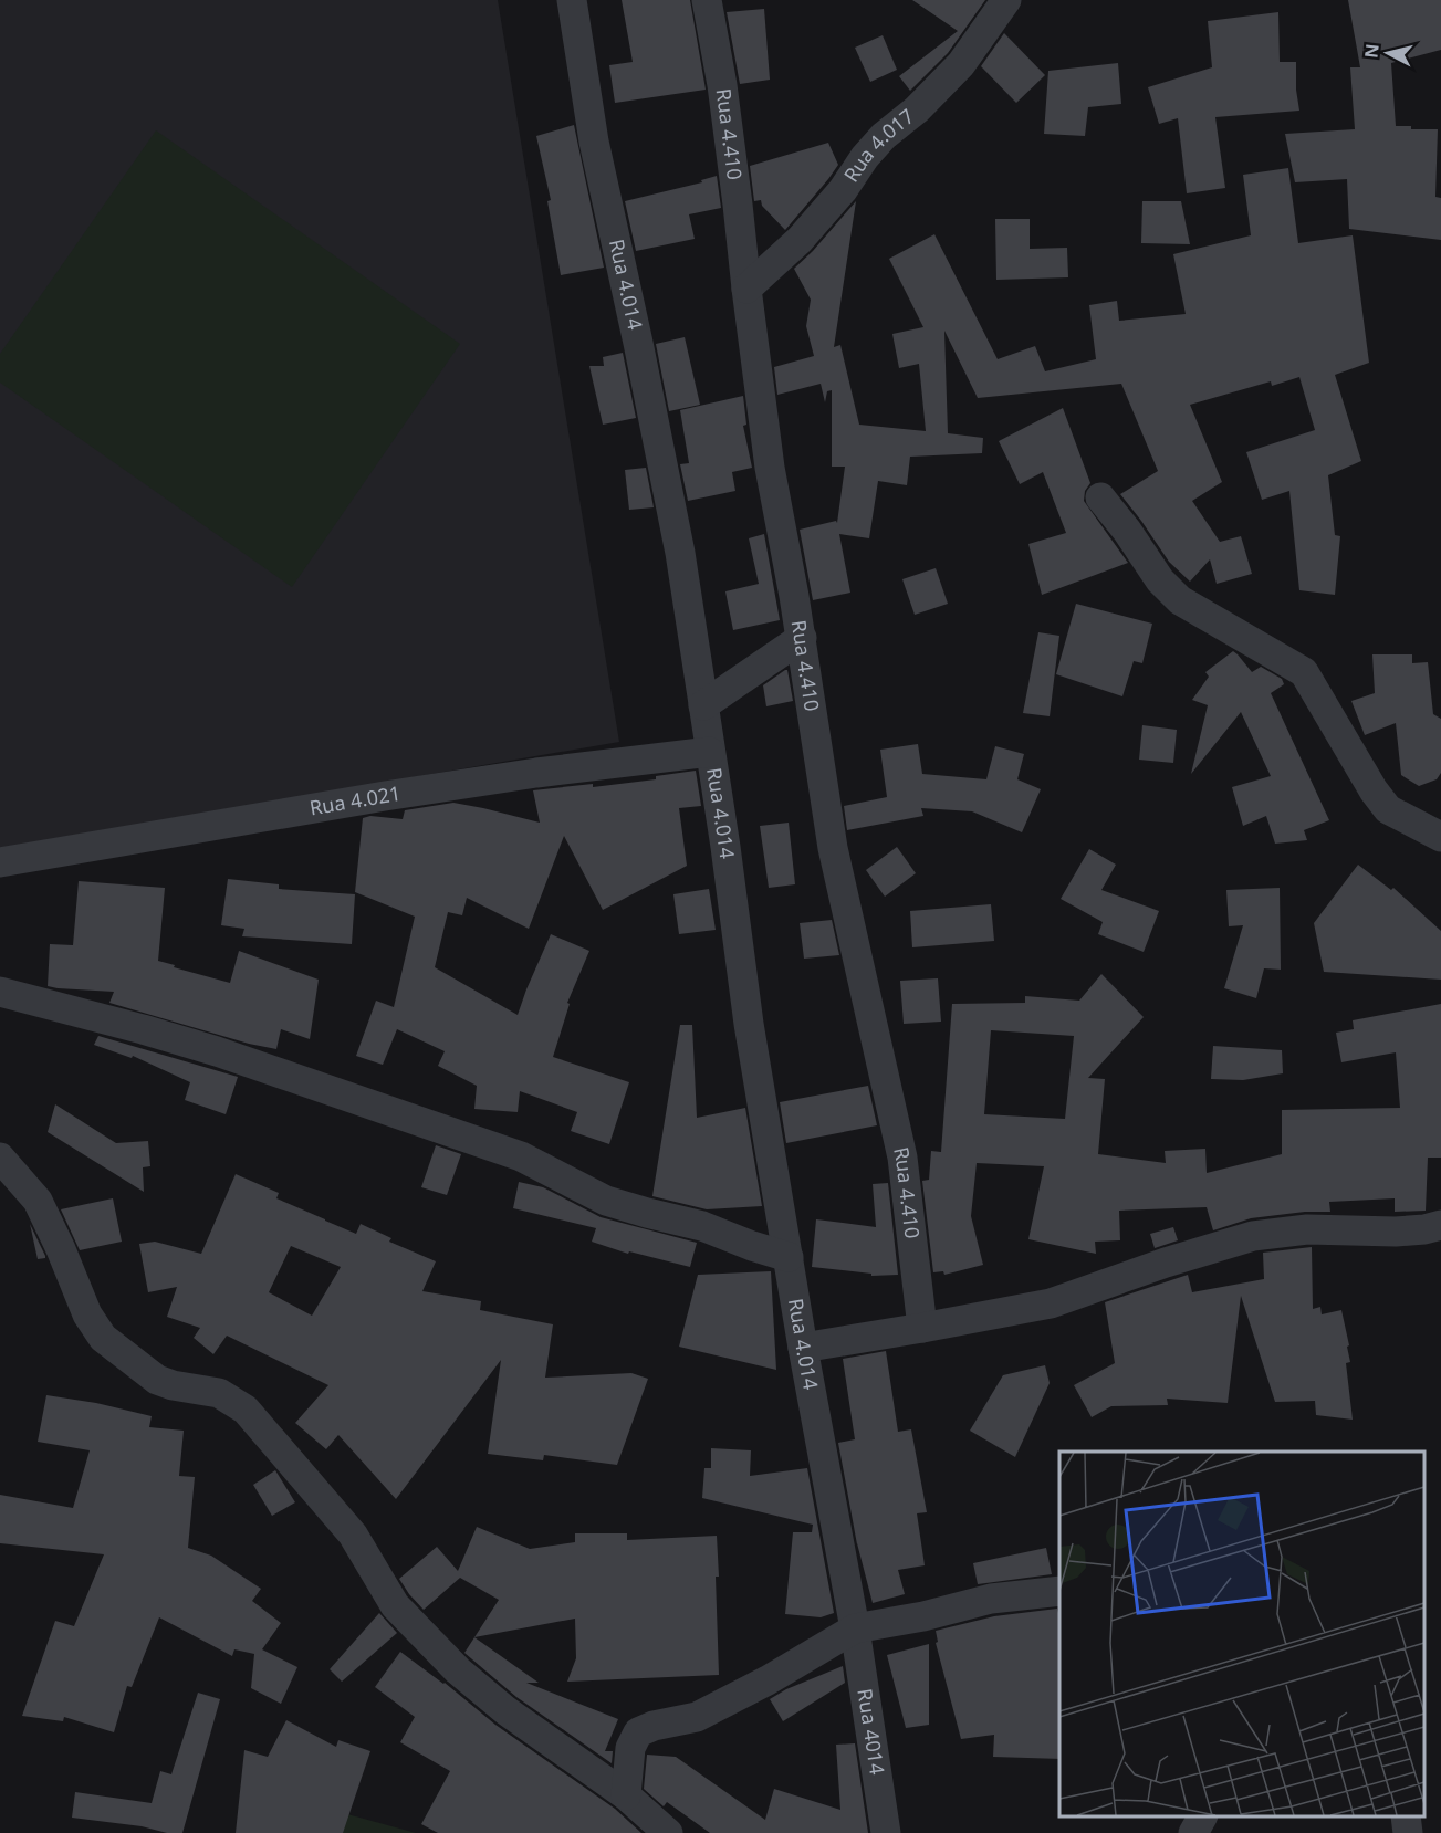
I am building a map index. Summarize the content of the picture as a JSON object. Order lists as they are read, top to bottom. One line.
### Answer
{"streets":{"street":["Rua 4.410","Rua 4.017","Rua 4.014","Rua 4.021","Rua 4014"]},"crossings":[["Rua 4.410","Rua 4.017"],["Rua 4.014","Rua 4.021"],["Rua 4.014","Rua 4014"]],"north":"left"}
